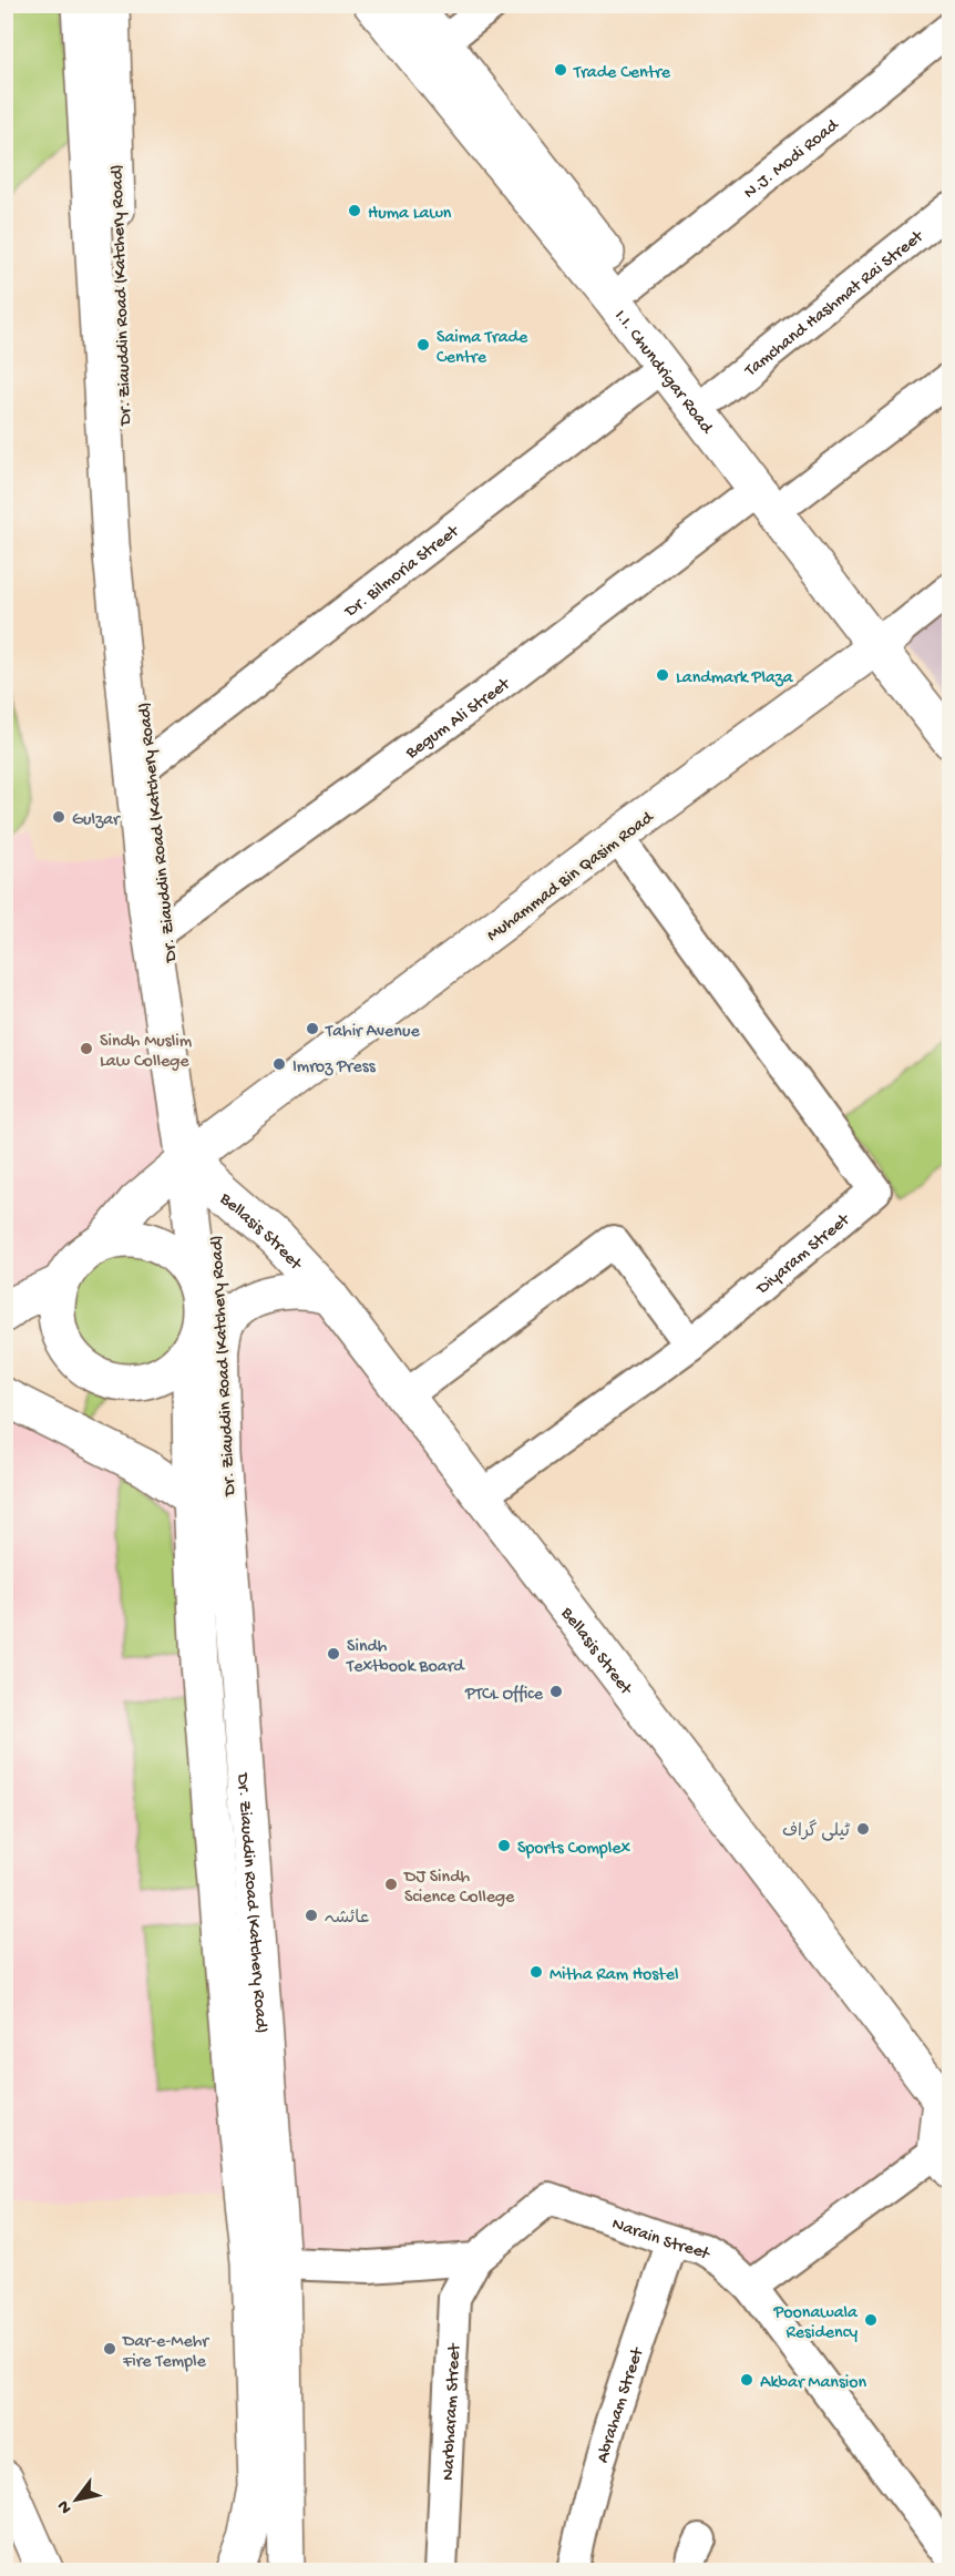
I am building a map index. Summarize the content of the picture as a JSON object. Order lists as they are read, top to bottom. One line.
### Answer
{"streets":{"main road":["Dr. Ziauddin Road (Katchery Road)","I.I. Chundrigar Road","Muhammad Bin Qasim Road","Bellasis Street"],"street":["N.J. Modi Road","Tamchand Hashmat Rai Street","Dr. Bilmoria Street","Begum Ali Street","Diyaram Street","Narain Street","Abraham Street","Narbharam Street"]},"crossings":[["N.J. Modi Road","I.I. Chundrigar Road"],["Dr. Ziauddin Road (Katchery Road)","Dr. Bilmoria Street"],["Dr. Ziauddin Road (Katchery Road)","Begum Ali Street"],["Dr. Ziauddin Road (Katchery Road)","Muhammad Bin Qasim Road"],["Dr. Ziauddin Road (Katchery Road)","Bellasis Street"],["Tamchand Hashmat Rai Street","I.I. Chundrigar Road"],["I.I. Chundrigar Road","Dr. Bilmoria Street"],["I.I. Chundrigar Road","Begum Ali Street"],["I.I. Chundrigar Road","Muhammad Bin Qasim Road"],["Muhammad Bin Qasim Road","Bellasis Street"],["Muhammad Bin Qasim Road","Diyaram Street"],["Narain Street","Abraham Street"],["Narain Street","Narbharam Street"]],"places":["Trade Centre","Huma Lawn","Saima Trade Centre","Landmark Plaza","Gulzar","Tahir Avenue","Sindh Muslim Law College","Imroz Press","Sindh Textbook Board","PTCL Office","ٹیلی گراف","Sports Complex","DJ Sindh Science College","عائشہ","Mitha Ram Hostel","Poonawala Residency","Dar-e-Mehr Fire Temple","Akbar Mansion"],"north":"bottom left"}
